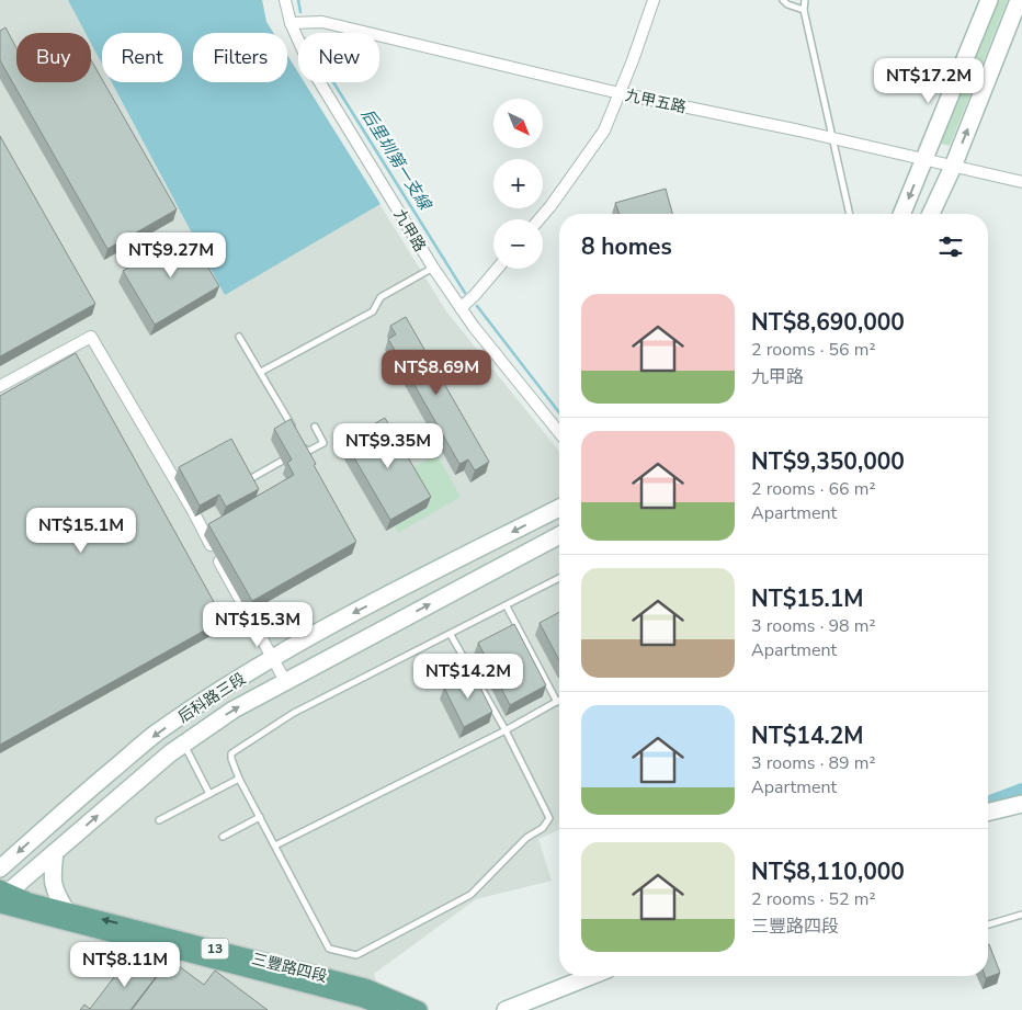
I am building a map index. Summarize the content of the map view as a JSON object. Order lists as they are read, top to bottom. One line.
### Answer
{"streets":{"main road":["13","三豐路四段"],"street":["九甲五路","九甲路","后科路三段"]},"crossings":[["九甲五路","九甲路"],["后科路三段","三豐路四段"]],"water":["后里圳第一支線"],"north":"bottom right","page":{"chip":["Buy","Rent","Filters","New"],"price":["NT$17.2M","NT$9.27M","NT$8.69M","NT$9.35M","NT$15.1M","NT$15.3M","NT$14.2M","NT$8.11M"],"map_buttons":["+","−"],"heading":"8 homes","list":[{"name":"NT$8,690,000","note":"2 rooms · 56 m² · 九甲路"},{"name":"NT$9,350,000","note":"2 rooms · 66 m² · Apartment"},{"name":"NT$15.1M","note":"3 rooms · 98 m² · Apartment"},{"name":"NT$14.2M","note":"3 rooms · 89 m² · Apartment"},{"name":"NT$8,110,000","note":"2 rooms · 52 m² · 三豐路四段"}]}}
